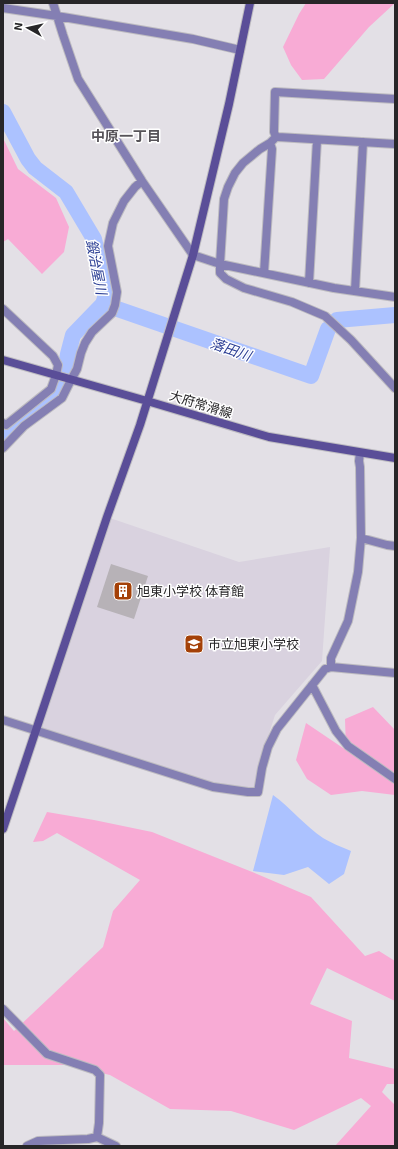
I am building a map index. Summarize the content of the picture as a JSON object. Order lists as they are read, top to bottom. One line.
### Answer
{"streets":{"street":["大府常滑線"]},"districts":["中原一丁目"],"water":["鍛治屋川","落田川"],"places":{"building":["旭東小学校 体育館"],"school or university":["市立旭東小学校"]},"north":"left"}
